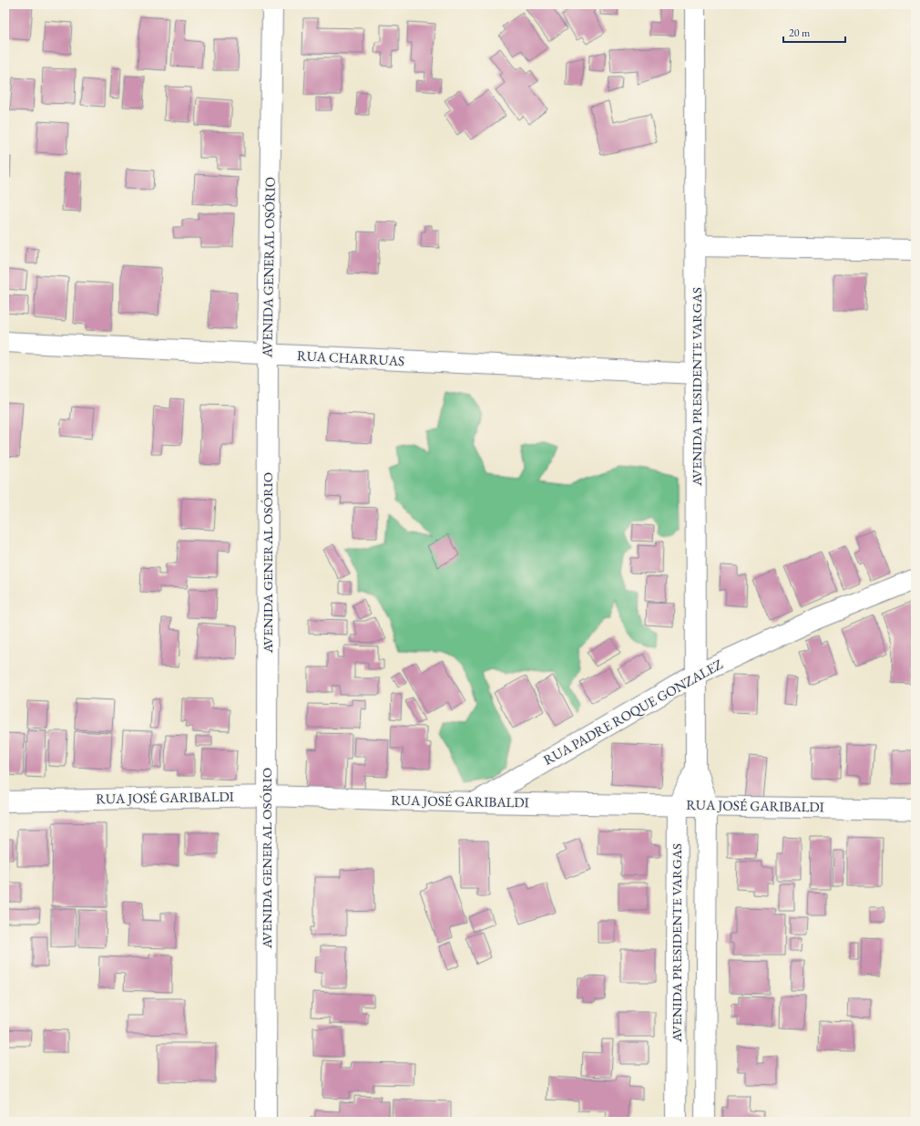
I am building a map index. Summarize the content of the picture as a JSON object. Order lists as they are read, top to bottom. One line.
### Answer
{"streets":{"street":["AVENIDA GENERAL OSÓRIO","RUA CHARRUAS","AVENIDA PRESIDENTE VARGAS","RUA PADRE ROQUE GONZALEZ","RUA JOSÉ GARIBALDI"]},"crossings":[["AVENIDA GENERAL OSÓRIO","RUA CHARRUAS"],["AVENIDA GENERAL OSÓRIO","RUA JOSÉ GARIBALDI"],["RUA CHARRUAS","AVENIDA PRESIDENTE VARGAS"],["AVENIDA PRESIDENTE VARGAS","RUA PADRE ROQUE GONZALEZ"],["AVENIDA PRESIDENTE VARGAS","RUA JOSÉ GARIBALDI"],["RUA PADRE ROQUE GONZALEZ","RUA JOSÉ GARIBALDI"]],"scale_bar":"20 m"}
